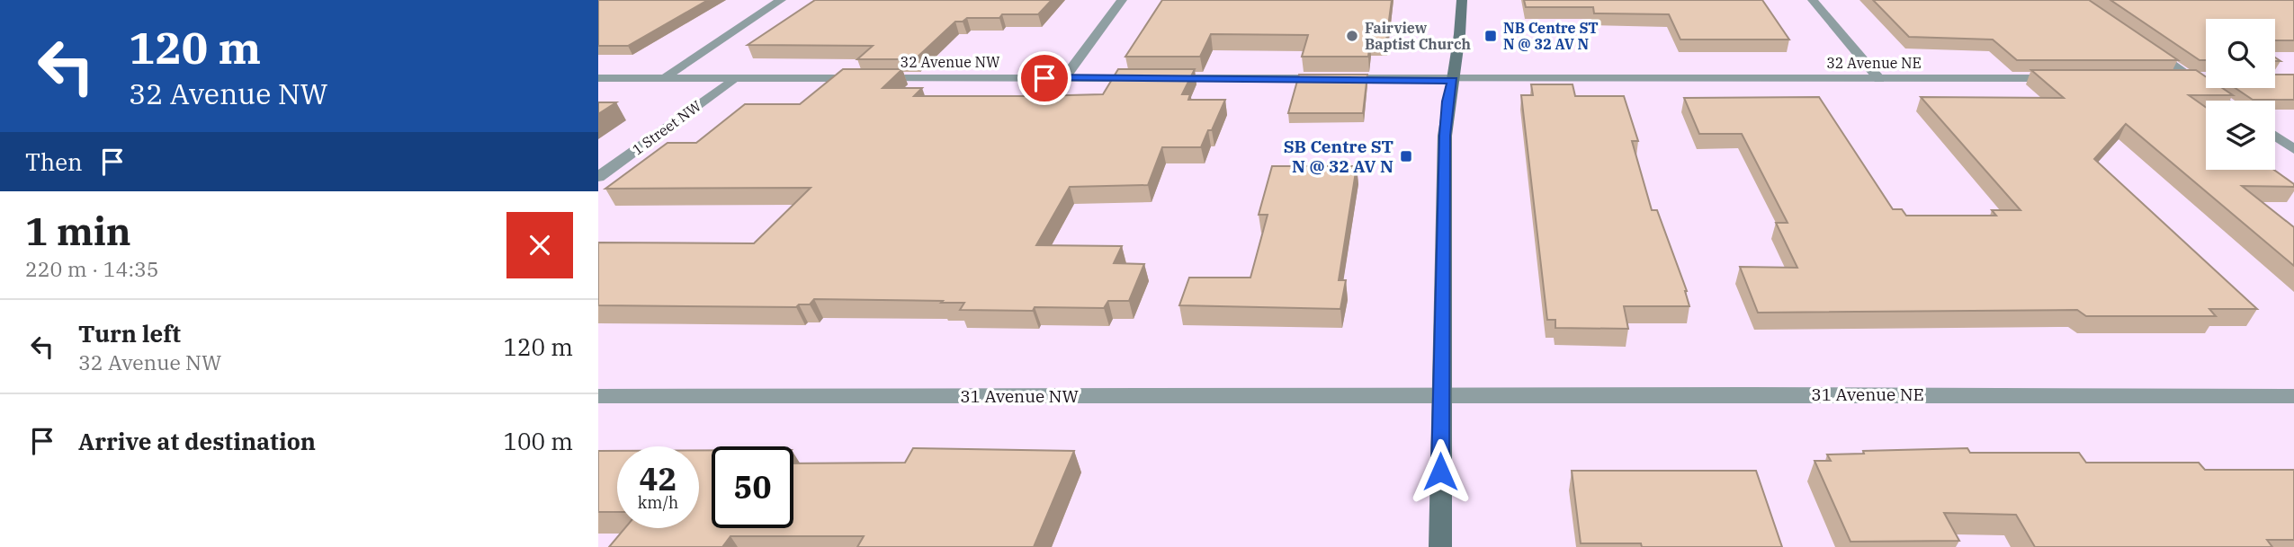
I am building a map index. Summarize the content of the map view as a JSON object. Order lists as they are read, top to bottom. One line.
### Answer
{"streets":{"street":["32 Avenue NW","32 Avenue NE","1 Street NW","31 Avenue NE","31 Avenue NW"]},"crossings":[["32 Avenue NW","32 Avenue NE"],["32 Avenue NW","1 Street NW"],["31 Avenue NE","31 Avenue NW"]],"places":{"other":["Fairview Baptist Church"],"transit":["NB Centre ST N @ 32 AV N","SB Centre ST N @ 32 AV N"]},"page":{"turn":["120 m","32 Avenue NW"],"then":"Then","heading":["1 min","220 m · 14:35"],"list":[{"name":"Turn left","note":"32 Avenue NW","value":"120 m"},{"name":"Arrive at destination","value":"100 m"}],"speed":"42 km/h","limit":"50"}}
